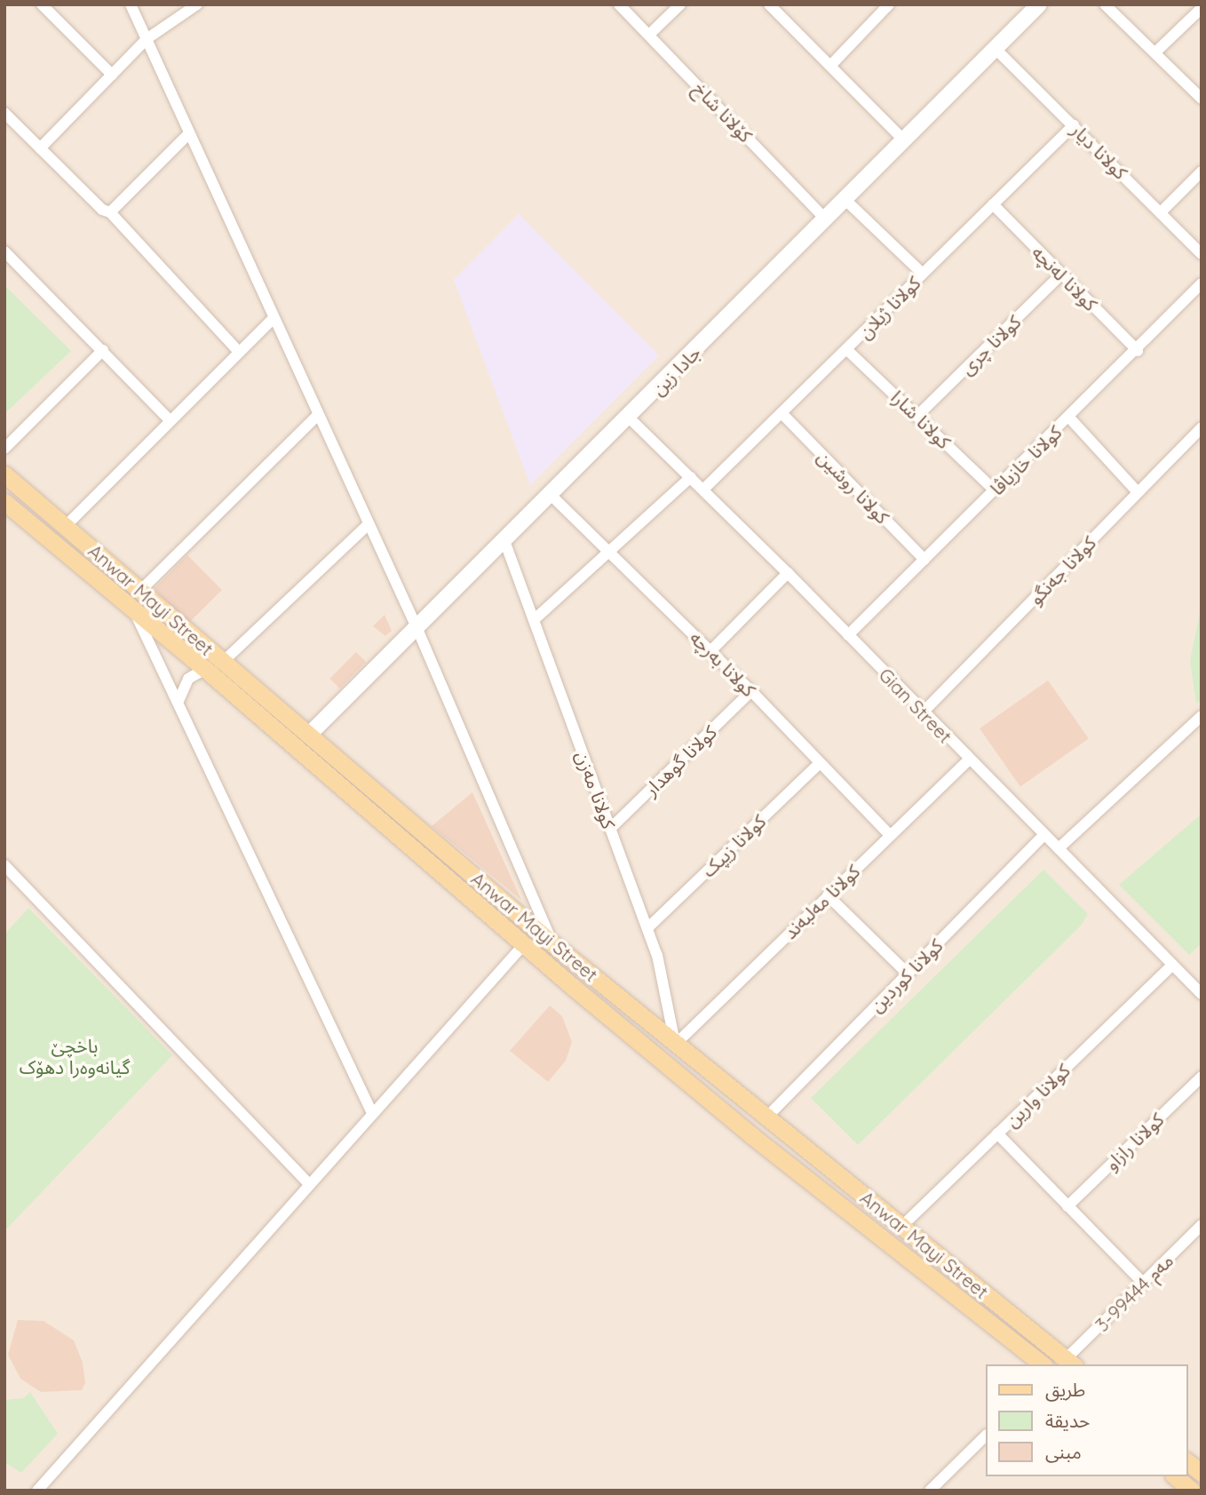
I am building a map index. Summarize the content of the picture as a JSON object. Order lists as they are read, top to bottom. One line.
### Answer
{"streets":{"main road":["Anwar Mayi Street"],"street":["کۆلانا شاخ","کولانا دیار","کولانا لەنچە","کولانا ژیلان","کولانا چری","جادا زین","کولانا شارا","کولانا خازیاڤا","کولانا روشین","کولانا جەنگو","کولانا بەرچە","Gian Street","کولانا گوهدار","کولانا مەزن","کولانا زیپک","کولانا مەلبەند","کولانا کوردین","کولانا وارین","کولانا رازاو","مەم 99444-3"]},"crossings":[["کۆلانا شاخ","جادا زین"],["کولانا دیار","کولانا ژیلان"],["کولانا دیار","جادا زین"],["کولانا لەنچە","کولانا ژیلان"],["کولانا لەنچە","کولانا چری"],["کولانا لەنچە","کولانا خازیاڤا"],["کولانا ژیلان","کولانا شارا"],["کولانا ژیلان","کولانا روشین"],["کولانا ژیلان","Gian Street"],["کولانا چری","کولانا شارا"],["جادا زین","Anwar Mayi Street"],["جادا زین","کولانا بەرچە"],["جادا زین","Gian Street"],["جادا زین","کولانا مەزن"],["کولانا شارا","کولانا خازیاڤا"],["کولانا خازیاڤا","کولانا روشین"],["کولانا خازیاڤا","Gian Street"],["کولانا جەنگو","Gian Street"],["Anwar Mayi Street","کولانا مەزن"],["Anwar Mayi Street","کولانا مەلبەند"],["Anwar Mayi Street","کولانا کوردین"],["Anwar Mayi Street","کولانا وارین"],["Anwar Mayi Street","مەم 99444-3"],["کولانا بەرچە","کولانا گوهدار"],["کولانا بەرچە","کولانا زیپک"],["کولانا بەرچە","کولانا مەلبەند"],["Gian Street","کولانا مەلبەند"],["Gian Street","کولانا کوردین"],["Gian Street","کولانا وارین"],["کولانا گوهدار","کولانا مەزن"],["کولانا مەزن","کولانا زیپک"],["کولانا مەزن","کولانا مەلبەند"]],"parks":["باخچێ گیانه‌وه‌را دهۆک"],"legend":["طريق","حديقة","مبنى"]}
